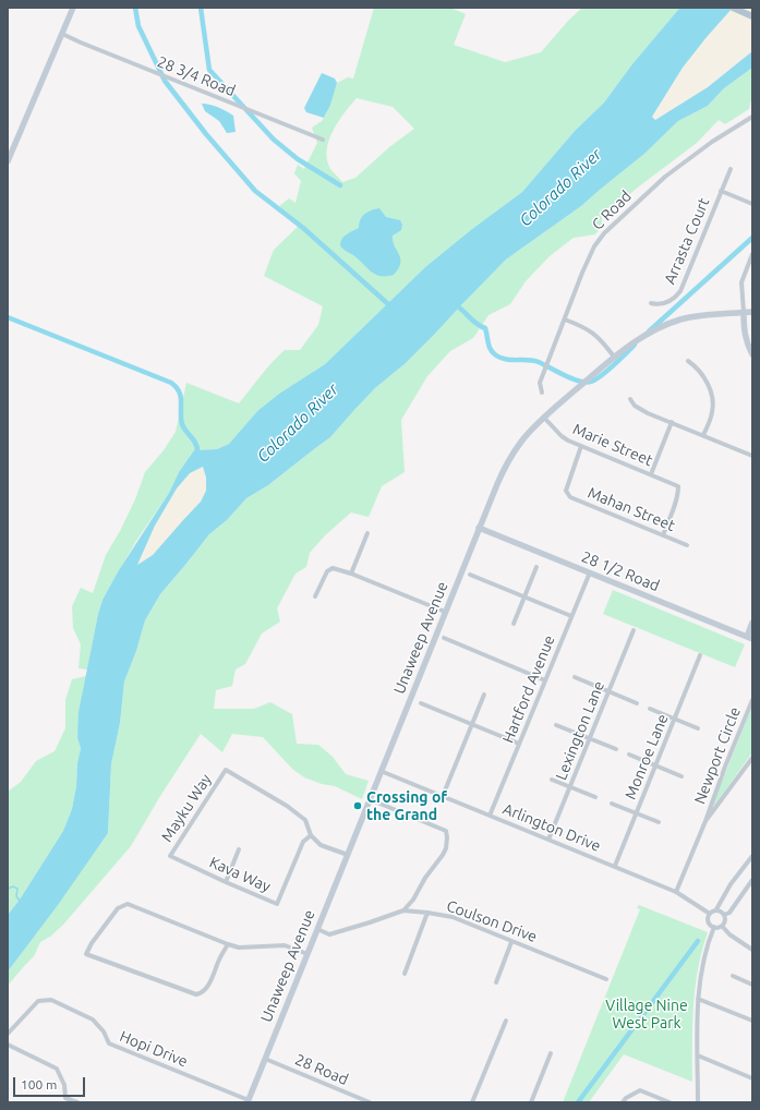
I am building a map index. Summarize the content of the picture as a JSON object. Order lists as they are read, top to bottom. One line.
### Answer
{"streets":{"main road":["28 1/2 Road","Unaweep Avenue"],"street":["28 3/4 Road","C Road","Arrasta Court","Marie Street","Mahan Street","Hartford Avenue","Lexington Lane","Newport Circle","Monroe Lane","Mayku Way","Arlington Drive","Kava Way","Coulson Drive","Hopi Drive","28 Road"]},"crossings":[["Marie Street","Mahan Street"],["Marie Street","Unaweep Avenue"],["28 1/2 Road","Unaweep Avenue"],["28 1/2 Road","Hartford Avenue"],["Unaweep Avenue","Mayku Way"],["Unaweep Avenue","Arlington Drive"],["Unaweep Avenue","Coulson Drive"],["Unaweep Avenue","Hopi Drive"],["Unaweep Avenue","28 Road"],["Hartford Avenue","Arlington Drive"],["Lexington Lane","Arlington Drive"],["Newport Circle","Arlington Drive"],["Monroe Lane","Arlington Drive"],["Mayku Way","Kava Way"]],"water":["Colorado River"],"parks":["Village Nine West Park"],"places":["Crossing of the Grand"],"scale_bar":"100 m"}
